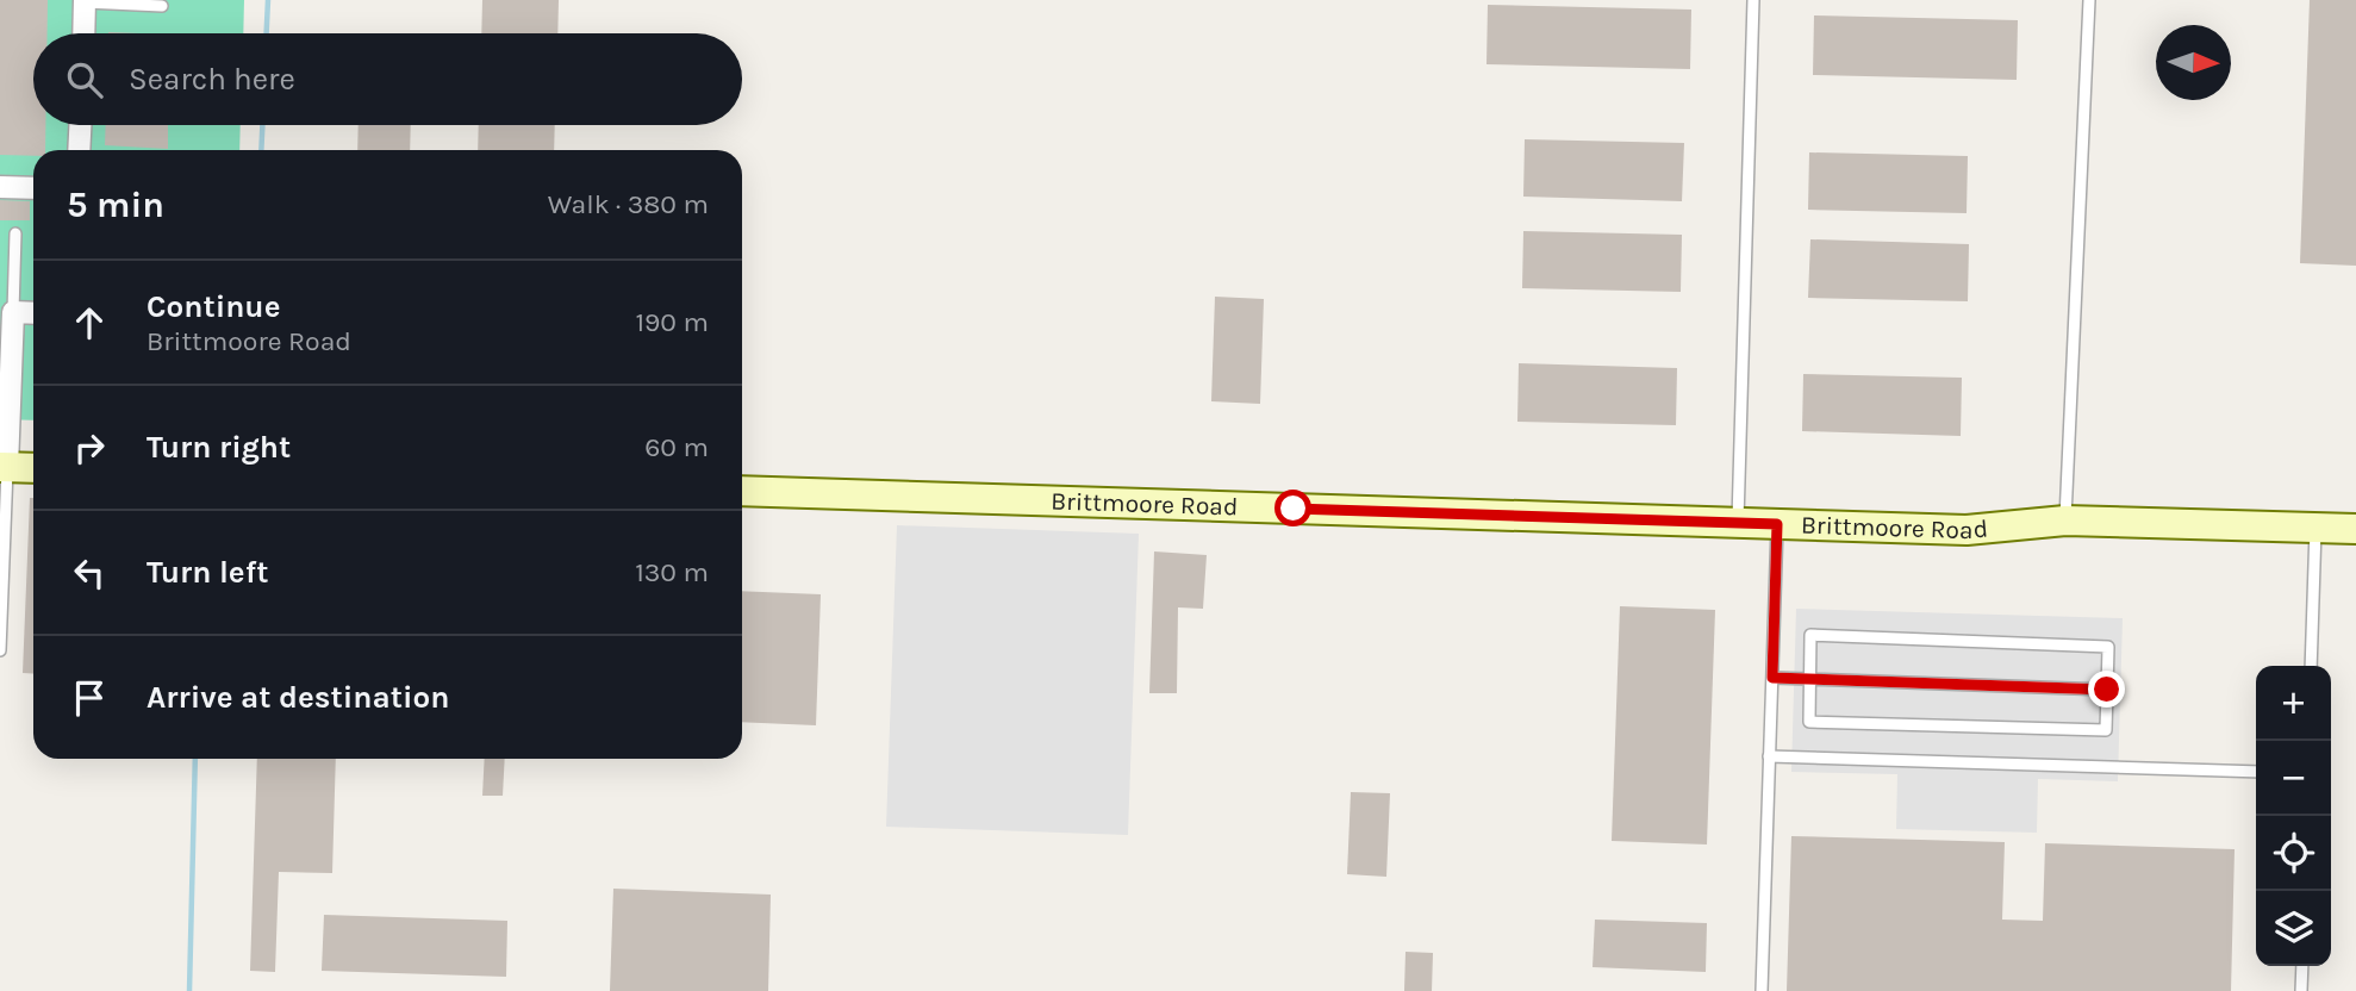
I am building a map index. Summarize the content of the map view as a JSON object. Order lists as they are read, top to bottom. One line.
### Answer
{"streets":{"main road":["Brittmoore Road"]},"north":"right","page":{"search":"Search here","heading":["5 min","Walk · 380 m"],"list":[["Continue","Brittmoore Road","190 m"],["Turn right","60 m"],["Turn left","130 m"],"Arrive at destination"],"map_buttons":["+","−"]}}
